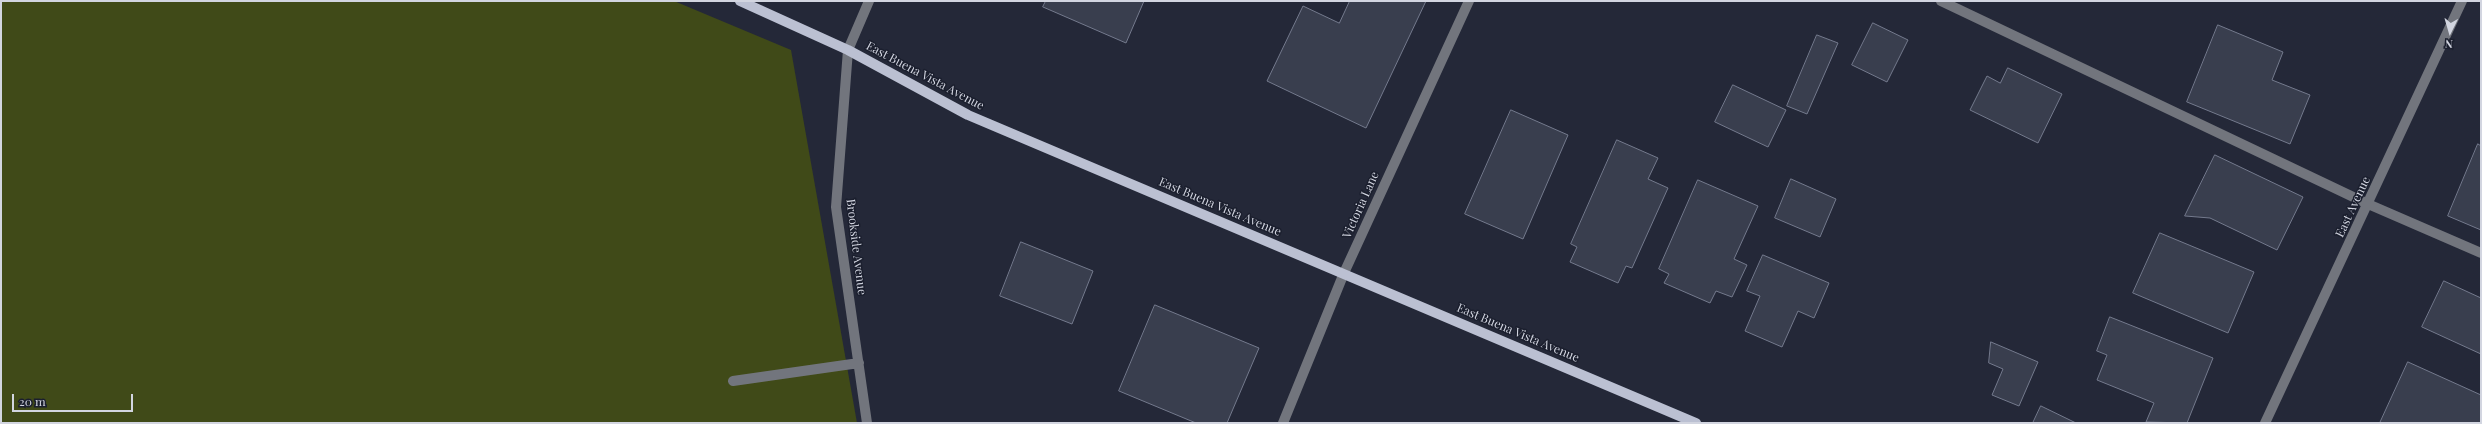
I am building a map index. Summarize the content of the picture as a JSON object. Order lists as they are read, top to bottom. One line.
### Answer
{"streets":{"main road":["East Buena Vista Avenue"],"street":["Victoria Lane","East Avenue","Brookside Avenue"]},"crossings":[["East Buena Vista Avenue","Victoria Lane"],["East Buena Vista Avenue","Brookside Avenue"]],"scale_bar":"20 m","north":"bottom"}
